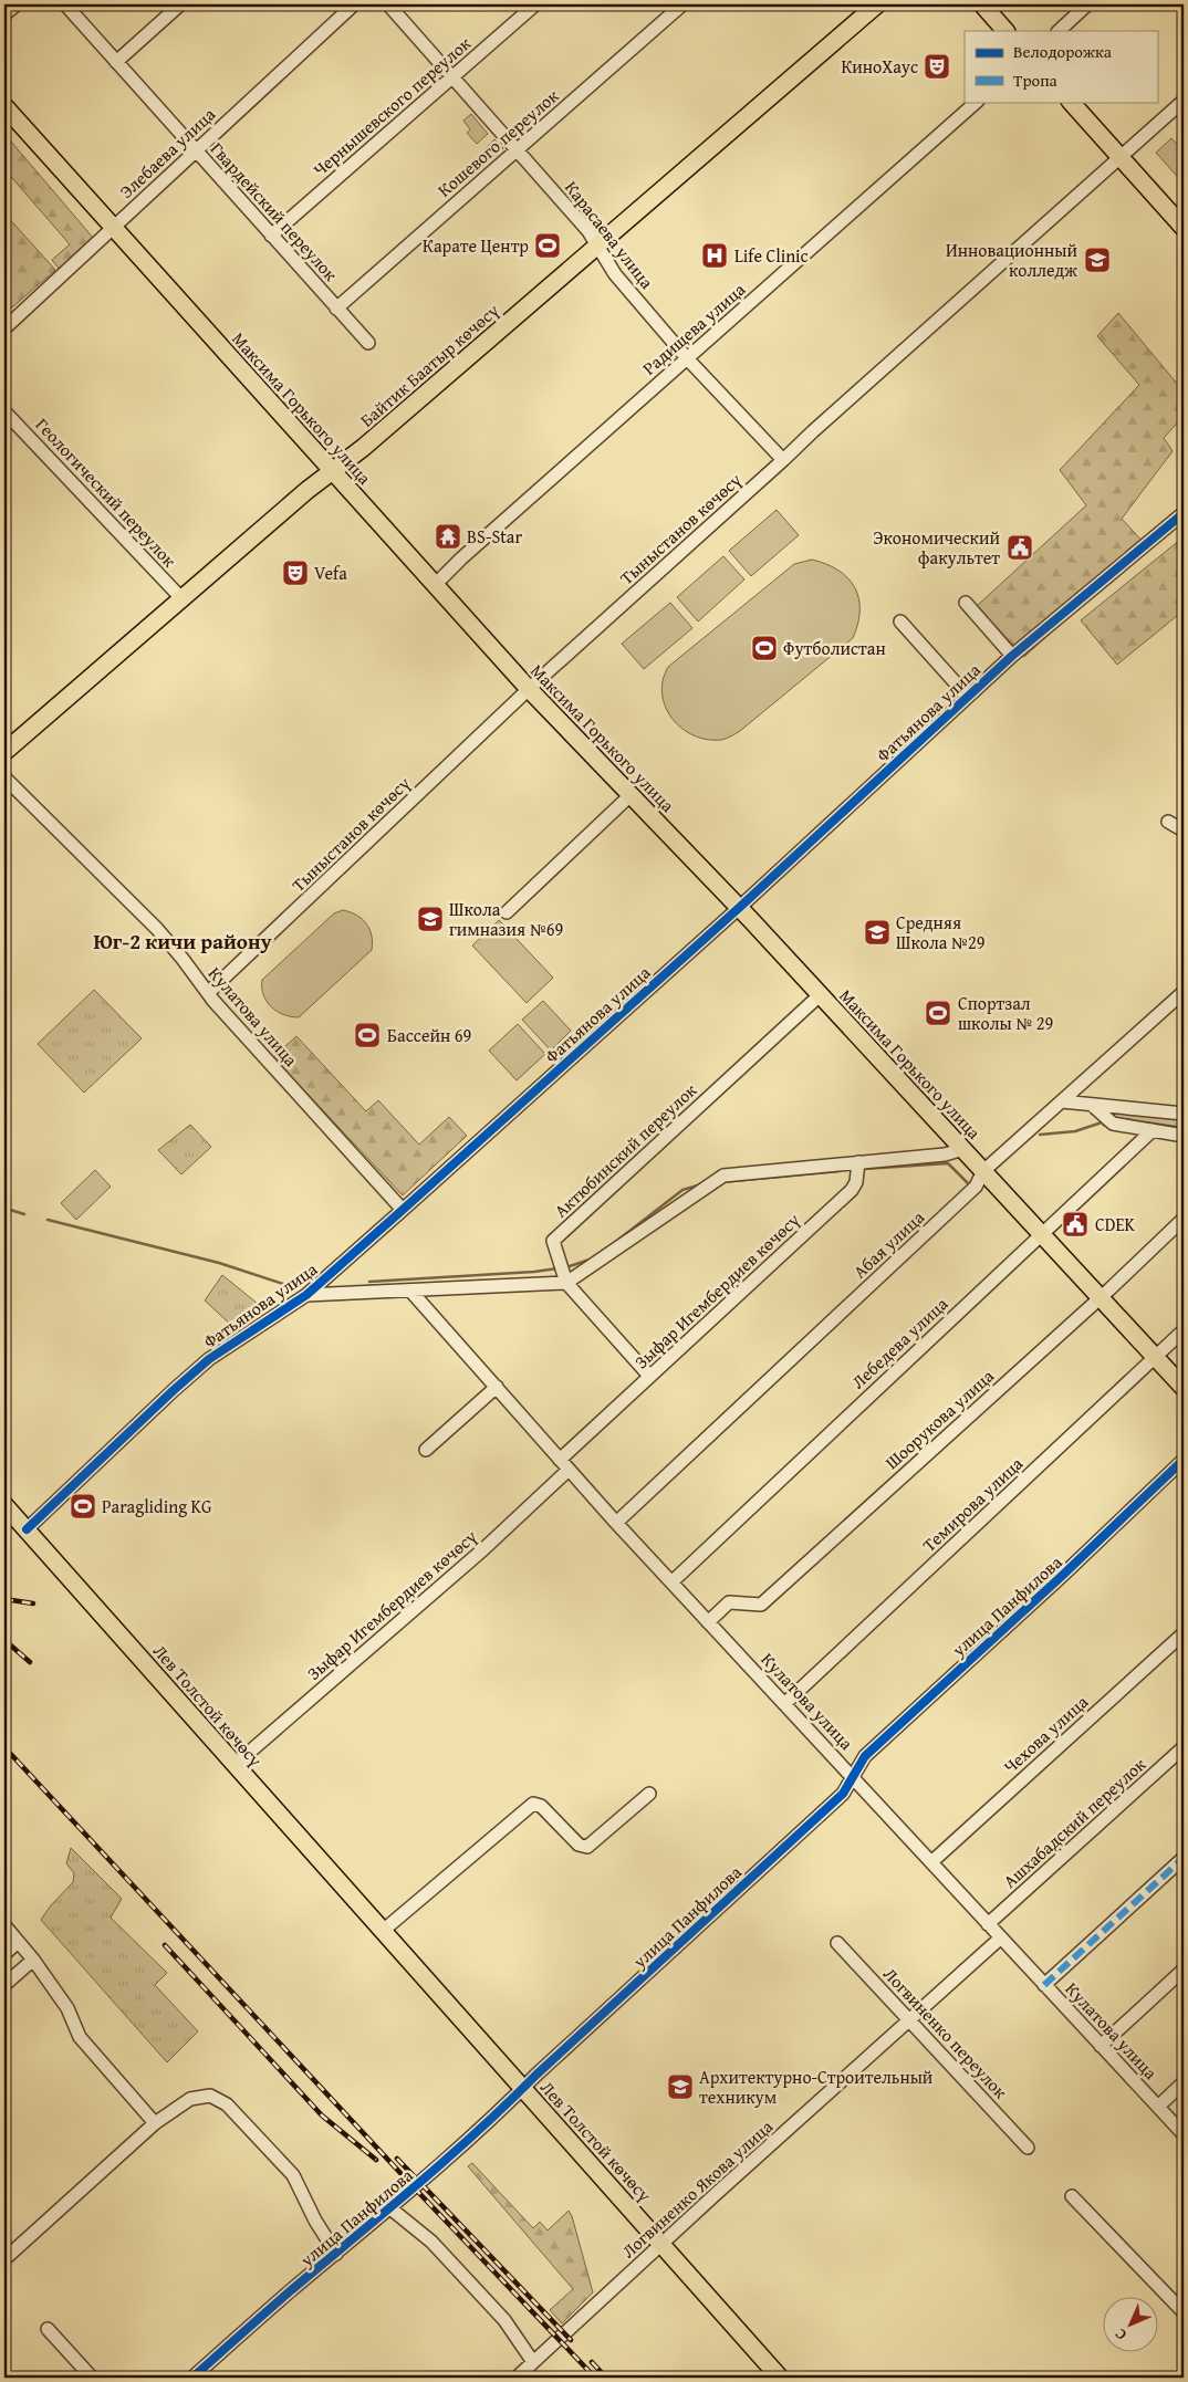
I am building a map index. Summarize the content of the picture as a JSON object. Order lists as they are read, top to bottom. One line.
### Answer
{"streets":{"main road":["Байтик Баатыр көчөсү","Максима Горького улица","Лев Толстой көчөсү"],"street":["Чернышевского переулок","Кошевого переулок","Элебаева улица","Гвардейский переулок","Карасаева улица","Радищева улица","Геологический переулок","Тыныстанов көчөсү","Фатьянова улица","Кулатова улица","Актюбинский переулок","Абая улица","Зыфар Игембердиев көчөсү","Лебедева улица","Шоорукова улица","Темирова улица","улица Панфилова","Чехова улица","Ашхабадский переулок","Логвиненко переулок","Логвиненко Якова улица"]},"crossings":[["Чернышевского переулок","Гвардейский переулок"],["Чернышевского переулок","Карасаева улица"],["Кошевого переулок","Гвардейский переулок"],["Кошевого переулок","Карасаева улица"],["Элебаева улица","Гвардейский переулок"],["Элебаева улица","Максима Горького улица"],["Карасаева улица","Радищева улица"],["Карасаева улица","Байтик Баатыр көчөсү"],["Карасаева улица","Тыныстанов көчөсү"],["Радищева улица","Максима Горького улица"],["Байтик Баатыр көчөсү","Максима Горького улица"],["Байтик Баатыр көчөсү","Геологический переулок"],["Максима Горького улица","Тыныстанов көчөсү"],["Максима Горького улица","Фатьянова улица"],["Максима Горького улица","Актюбинский переулок"],["Максима Горького улица","Абая улица"],["Максима Горького улица","Лебедева улица"],["Максима Горького улица","Шоорукова улица"],["Максима Горького улица","Темирова улица"],["Тыныстанов көчөсү","Кулатова улица"],["Фатьянова улица","Кулатова улица"],["Фатьянова улица","Лев Толстой көчөсү"],["Кулатова улица","Абая улица"],["Кулатова улица","Зыфар Игембердиев көчөсү"],["Кулатова улица","Лебедева улица"],["Кулатова улица","Шоорукова улица"],["Кулатова улица","Темирова улица"],["Кулатова улица","улица Панфилова"],["Кулатова улица","Чехова улица"],["Кулатова улица","Ашхабадский переулок"],["Кулатова улица","Логвиненко Якова улица"],["Актюбинский переулок","Зыфар Игембердиев көчөсү"],["Зыфар Игембердиев көчөсү","Лев Толстой көчөсү"],["улица Панфилова","Лев Толстой көчөсү"],["Лев Толстой көчөсү","Логвиненко Якова улица"],["Логвиненко переулок","Логвиненко Якова улица"]],"districts":["Юг-2 кичи району"],"places":{"theatre":["КиноХаус","Vefa"],"sports":["Карате Центр","Футболистан","Спортзал школы № 29","Бассейн 69","Paragliding KG"],"hospital":["Life Clinic"],"school or university":["Инновационный колледж","Школа гимназия №69","Средняя Школа №29","Архитектурно-Строительный техникум"],"temple":["BS-Star"],"public building":["Экономический факультет","CDEK"]},"legend":["Велодорожка","Тропа"],"north":"bottom left"}
